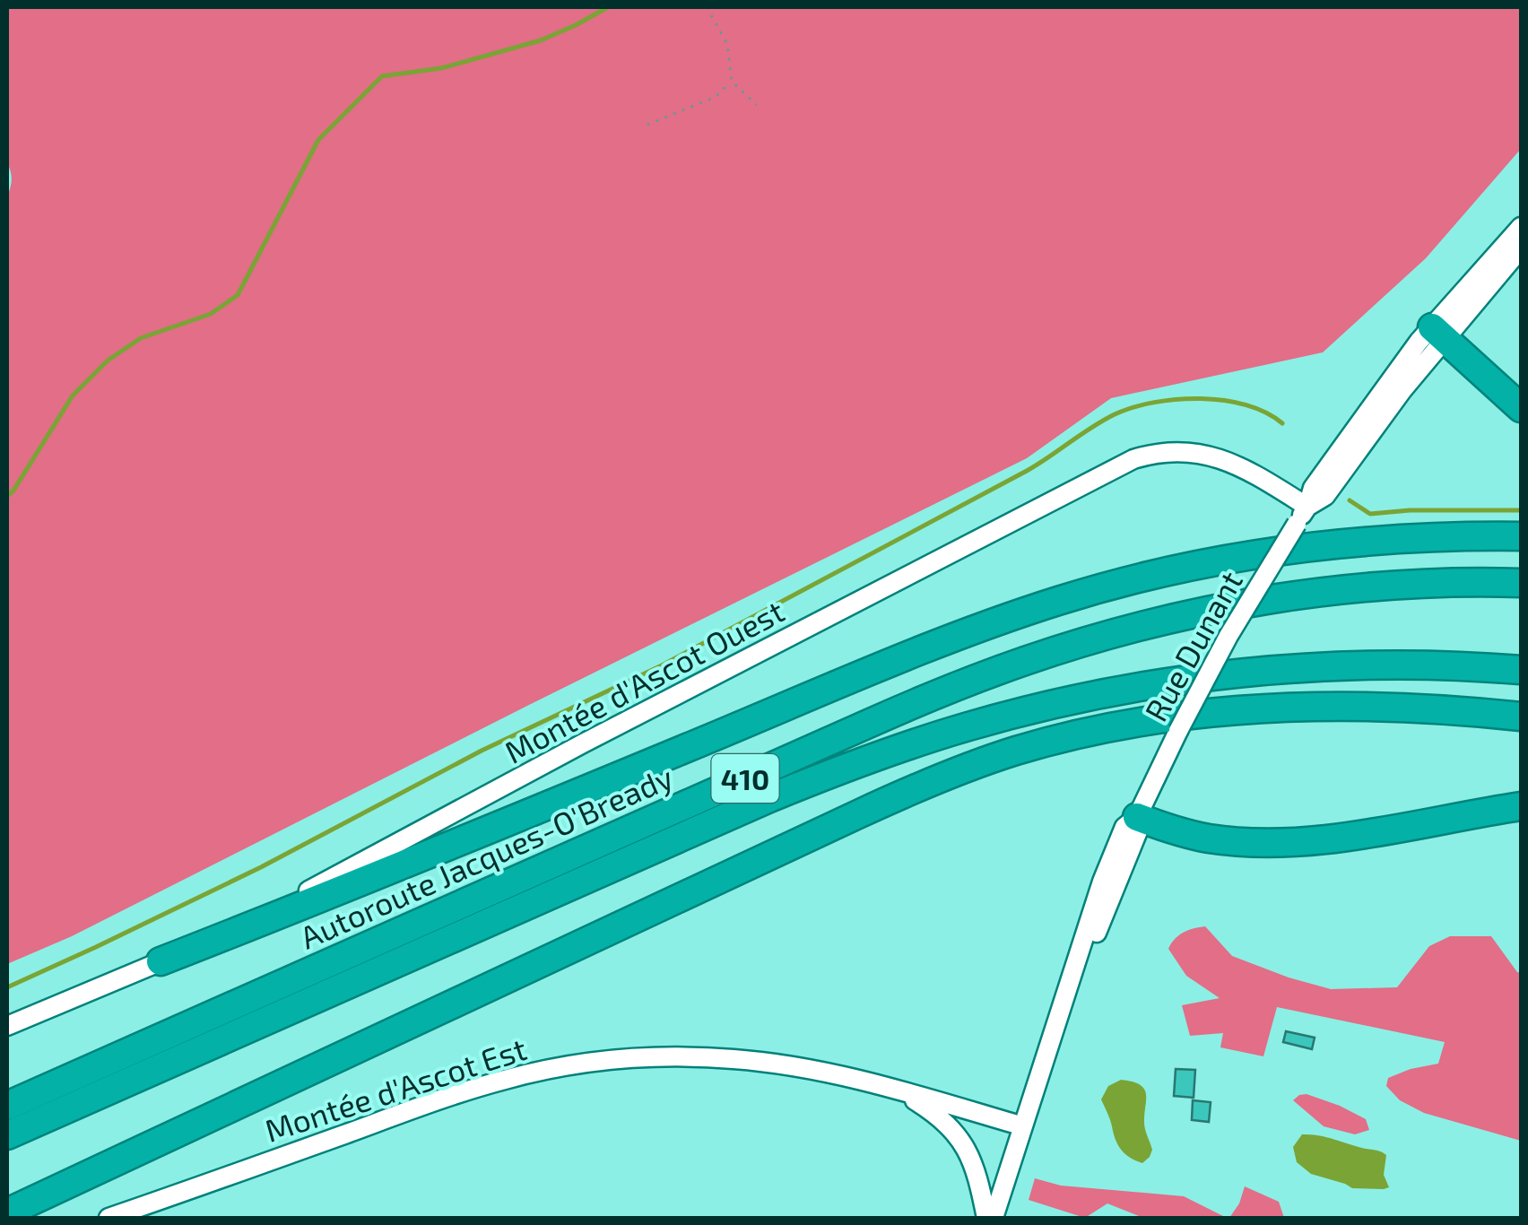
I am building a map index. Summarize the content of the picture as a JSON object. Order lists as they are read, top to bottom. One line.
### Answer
{"streets":{"highway":["410","Autoroute Jacques-O'Bready"],"street":["Rue Dunant","Montée d'Ascot Ouest","Montée d'Ascot Est"]},"crossings":[["Rue Dunant","Montée d'Ascot Ouest"],["Rue Dunant","Montée d'Ascot Est"]]}
